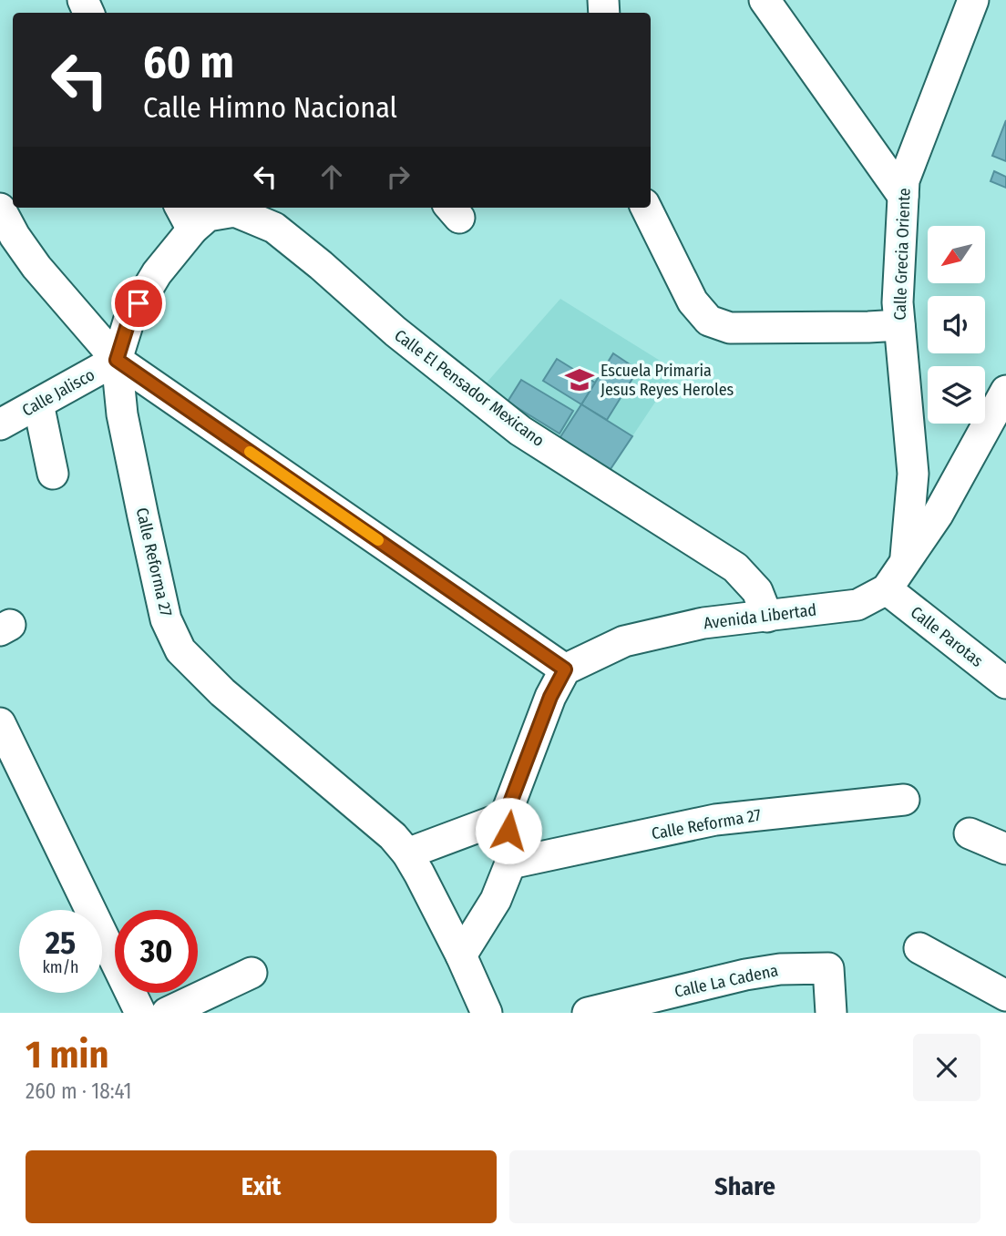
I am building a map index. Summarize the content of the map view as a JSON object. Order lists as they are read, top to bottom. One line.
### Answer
{"streets":{"street":["Calle Grecia Oriente","Calle El Pensador Mexicano","Calle Jalisco","Calle Reforma 27","Avenida Libertad","Calle Parotas","Calle La Cadena"]},"crossings":[["Calle El Pensador Mexicano","Avenida Libertad"],["Calle Jalisco","Calle Reforma 27"],["Avenida Libertad","Calle Parotas"]],"places":{"school or university":["Escuela Primaria Jesus Reyes Heroles"]},"north":"bottom left","page":{"turn":["60 m","Calle Himno Nacional"],"speed":"25 km/h","limit":"30","heading":["1 min","260 m · 18:41"],"buttons":["Exit","Share"]}}
